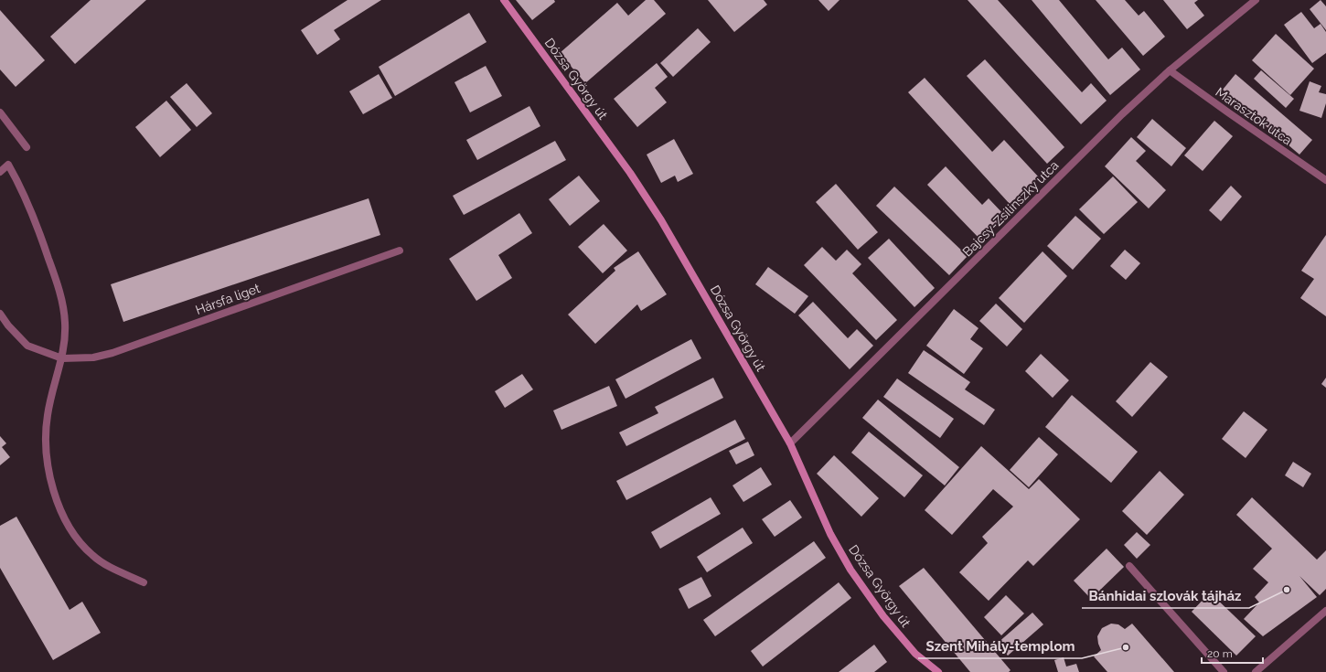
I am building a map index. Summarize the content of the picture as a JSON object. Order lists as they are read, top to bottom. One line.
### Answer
{"streets":{"street":["Dózsa György út","Marasztok utca","Bajcsy-Zsilinszky utca","Hársfa liget"]},"crossings":[["Dózsa György út","Bajcsy-Zsilinszky utca"],["Marasztok utca","Bajcsy-Zsilinszky utca"]],"places":["Bánhidai szlovák tájház","Szent Mihály-templom"],"scale_bar":"20 m"}
